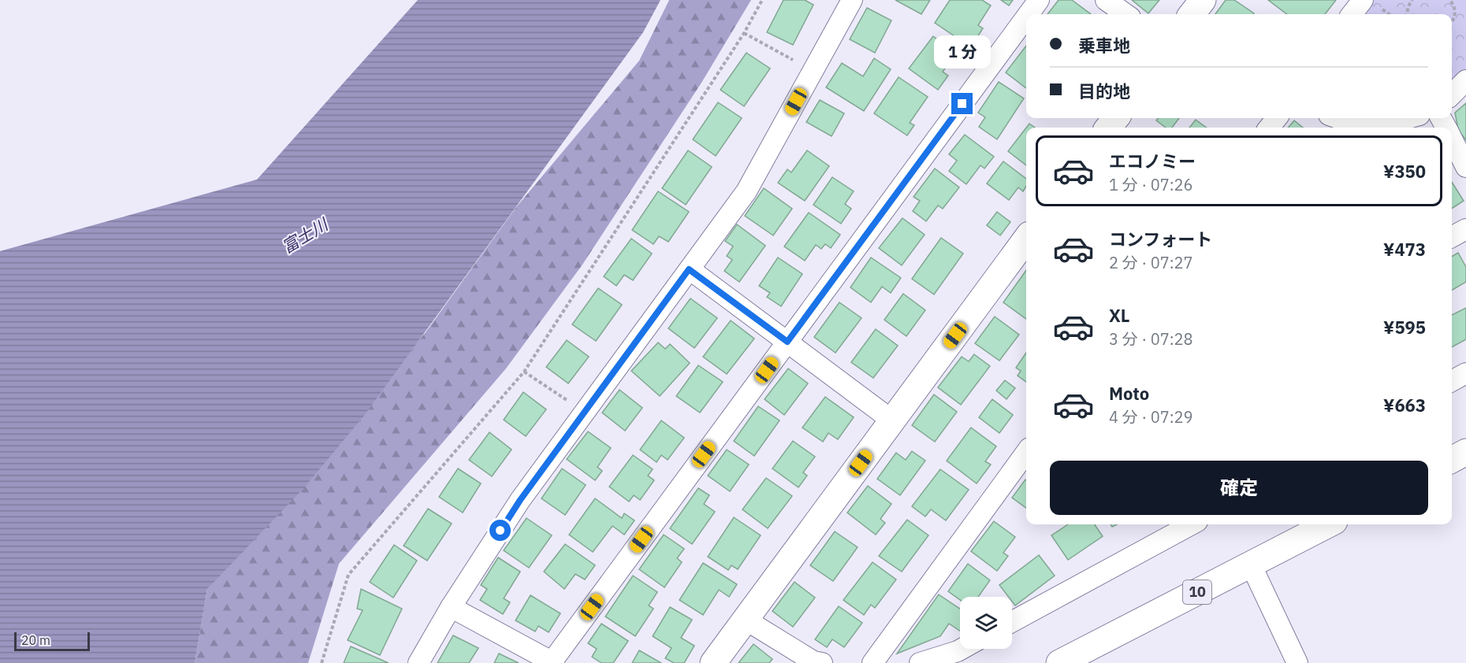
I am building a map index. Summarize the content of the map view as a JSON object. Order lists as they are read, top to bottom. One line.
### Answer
{"streets":{"street":["10"]},"water":["富士川"],"scale_bar":"20 m","page":{"banner":["乗車地","目的地"],"bubble":"1 分","list":[{"name":"エコノミー","note":"1 分 · 07:26","value":"¥350"},{"name":"コンフォート","note":"2 分 · 07:27","value":"¥473"},{"name":"XL","note":"3 分 · 07:28","value":"¥595"},{"name":"Moto","note":"4 分 · 07:29","value":"¥663"}],"buttons":"確定","scale":"20 m"}}
